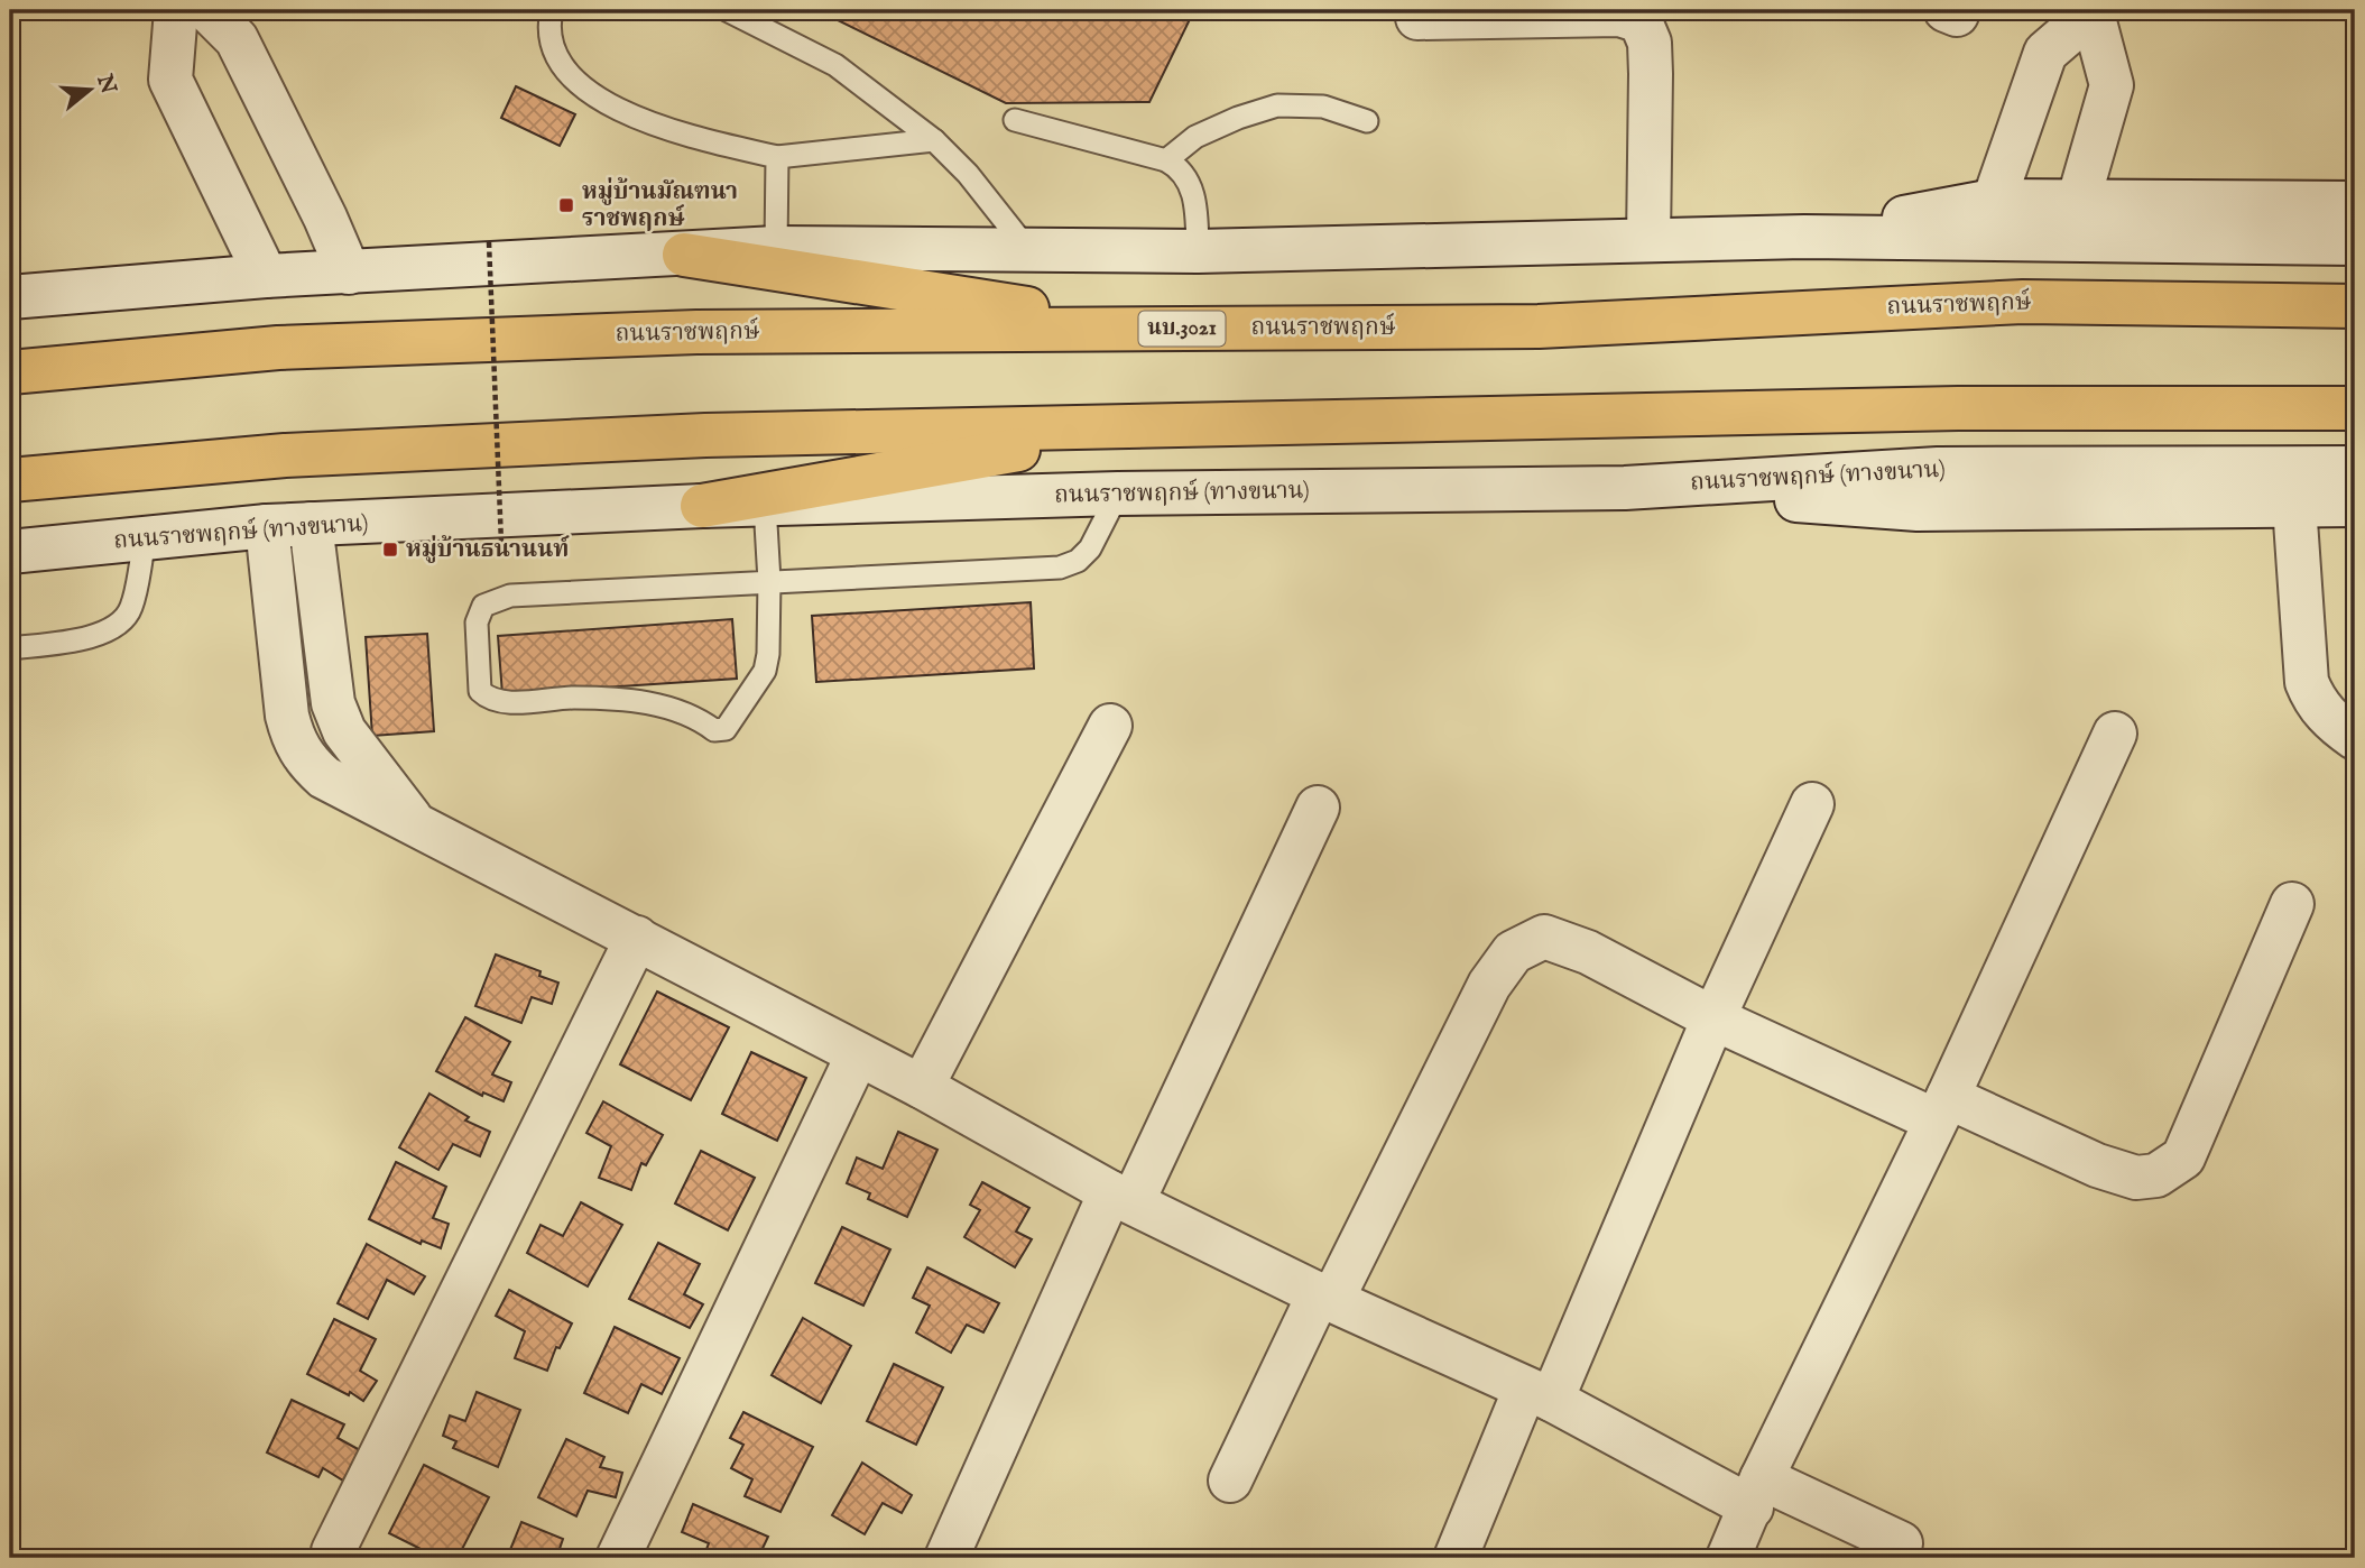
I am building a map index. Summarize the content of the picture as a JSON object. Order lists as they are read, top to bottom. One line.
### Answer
{"streets":{"main road":["ถนนราชพฤกษ์","นบ.3021"],"street":["ถนนราชพฤกษ์ (ทางขนาน)"]},"places":{"transit":["หมู่บ้านมัณฑนา ราชพฤกษ์","หมู่บ้านธนานนท์"]},"north":"right"}
